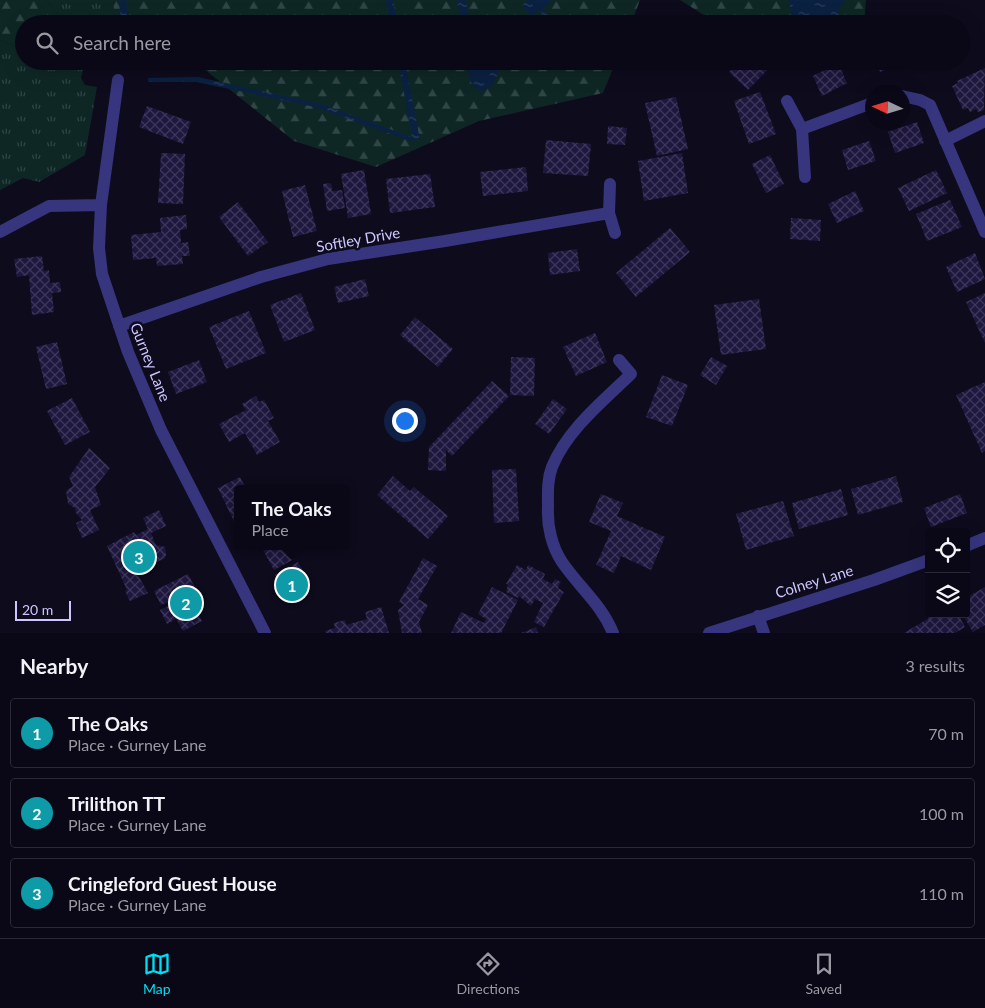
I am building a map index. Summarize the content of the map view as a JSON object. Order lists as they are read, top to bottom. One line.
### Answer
{"streets":{"street":["Softley Drive","Gurney Lane","Colney Lane"]},"crossings":[["Softley Drive","Gurney Lane"]],"scale_bar":"20 m","north":"left","page":{"search":"Search here","popup":["The Oaks","Place"],"pins":["3","1","2"],"scale":"20 m","heading":["Nearby","3 results"],"list":[{"mark":"1","name":"The Oaks","note":"Place · Gurney Lane","value":"70 m"},{"mark":"2","name":"Trilithon TT","note":"Place · Gurney Lane","value":"100 m"},{"mark":"3","name":"Cringleford Guest House","note":"Place · Gurney Lane","value":"110 m"}],"nav":["Map","Directions","Saved"]}}
